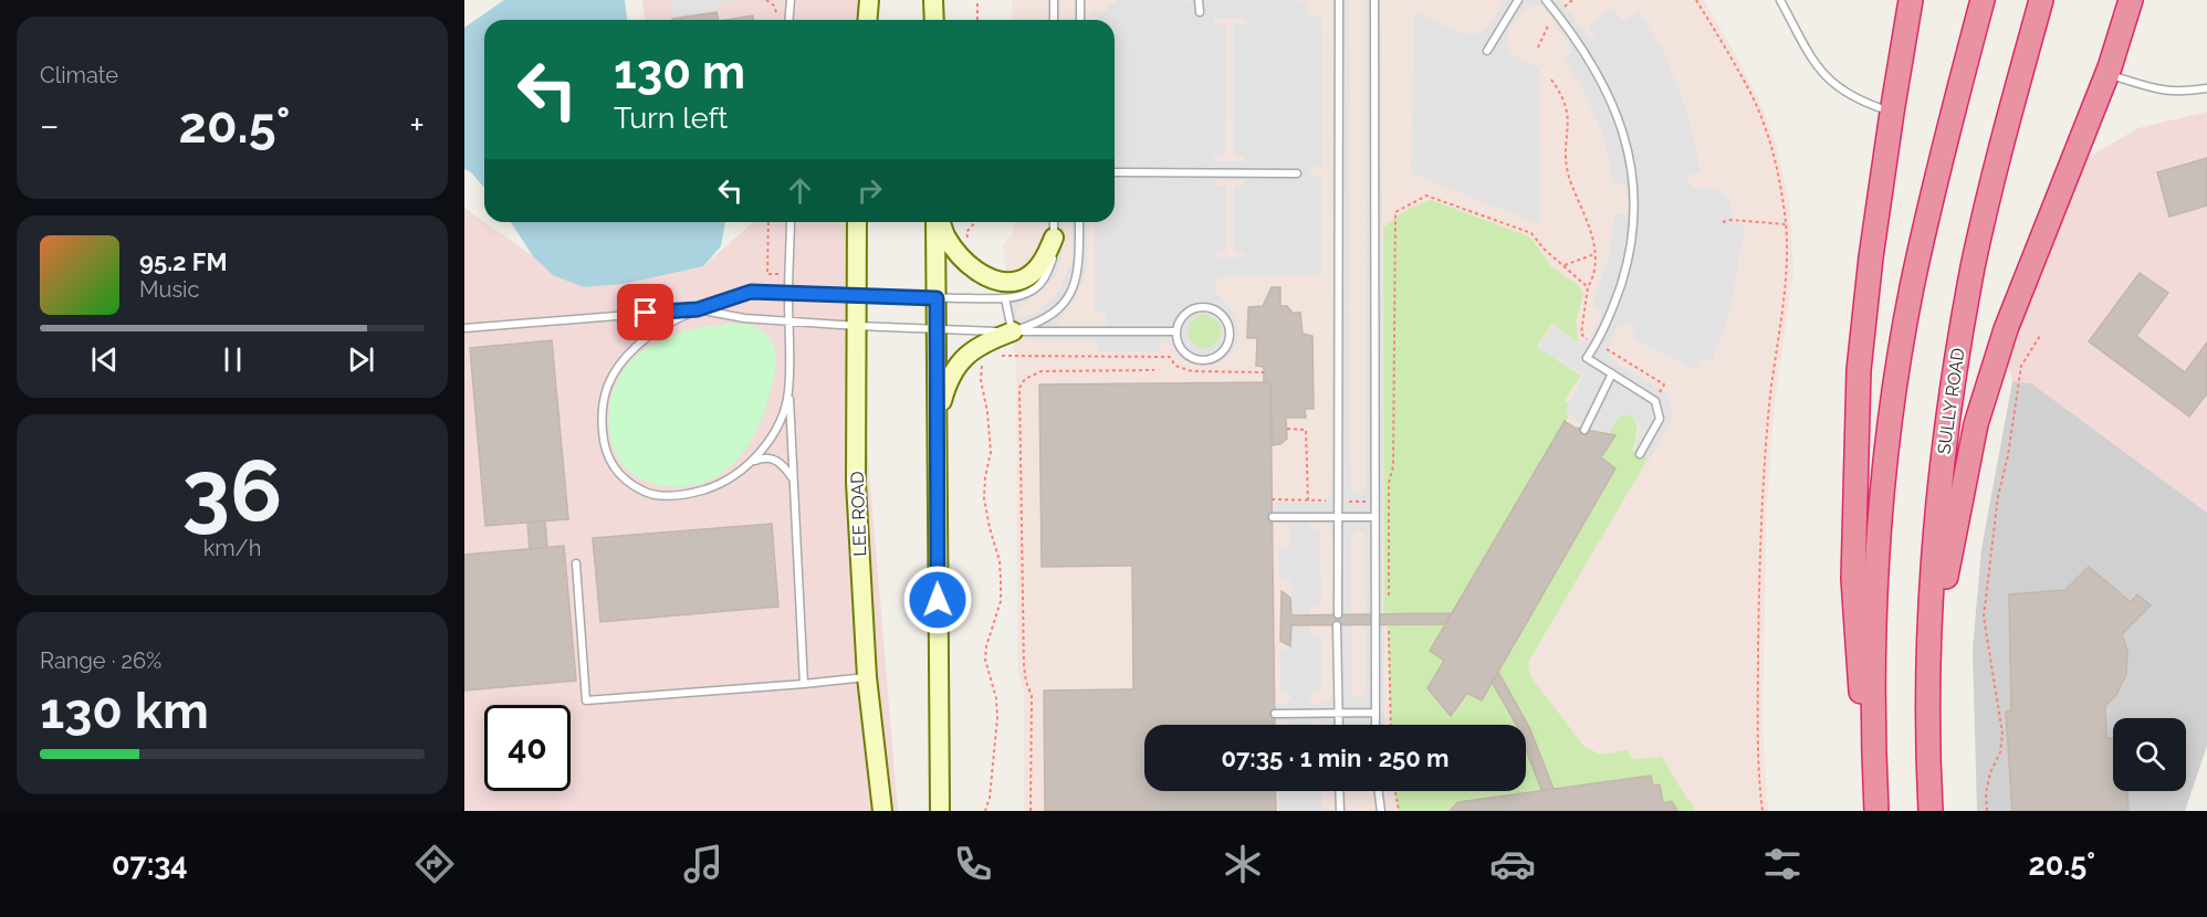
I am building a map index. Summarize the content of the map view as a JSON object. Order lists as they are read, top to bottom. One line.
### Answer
{"streets":{"highway":["SULLY ROAD"],"street":["LEE ROAD"]},"page":{"tile":["Climate",["36","km/h"],["Range · 26%","130 km"]],"turn":["130 m","Turn left"],"heat":["−","20.5°","+"],"song":["95.2 FM","Music"],"limit":"40","trip":"07:35 · 1 min · 250 m","tabs":["07:34","20.5°"]}}
